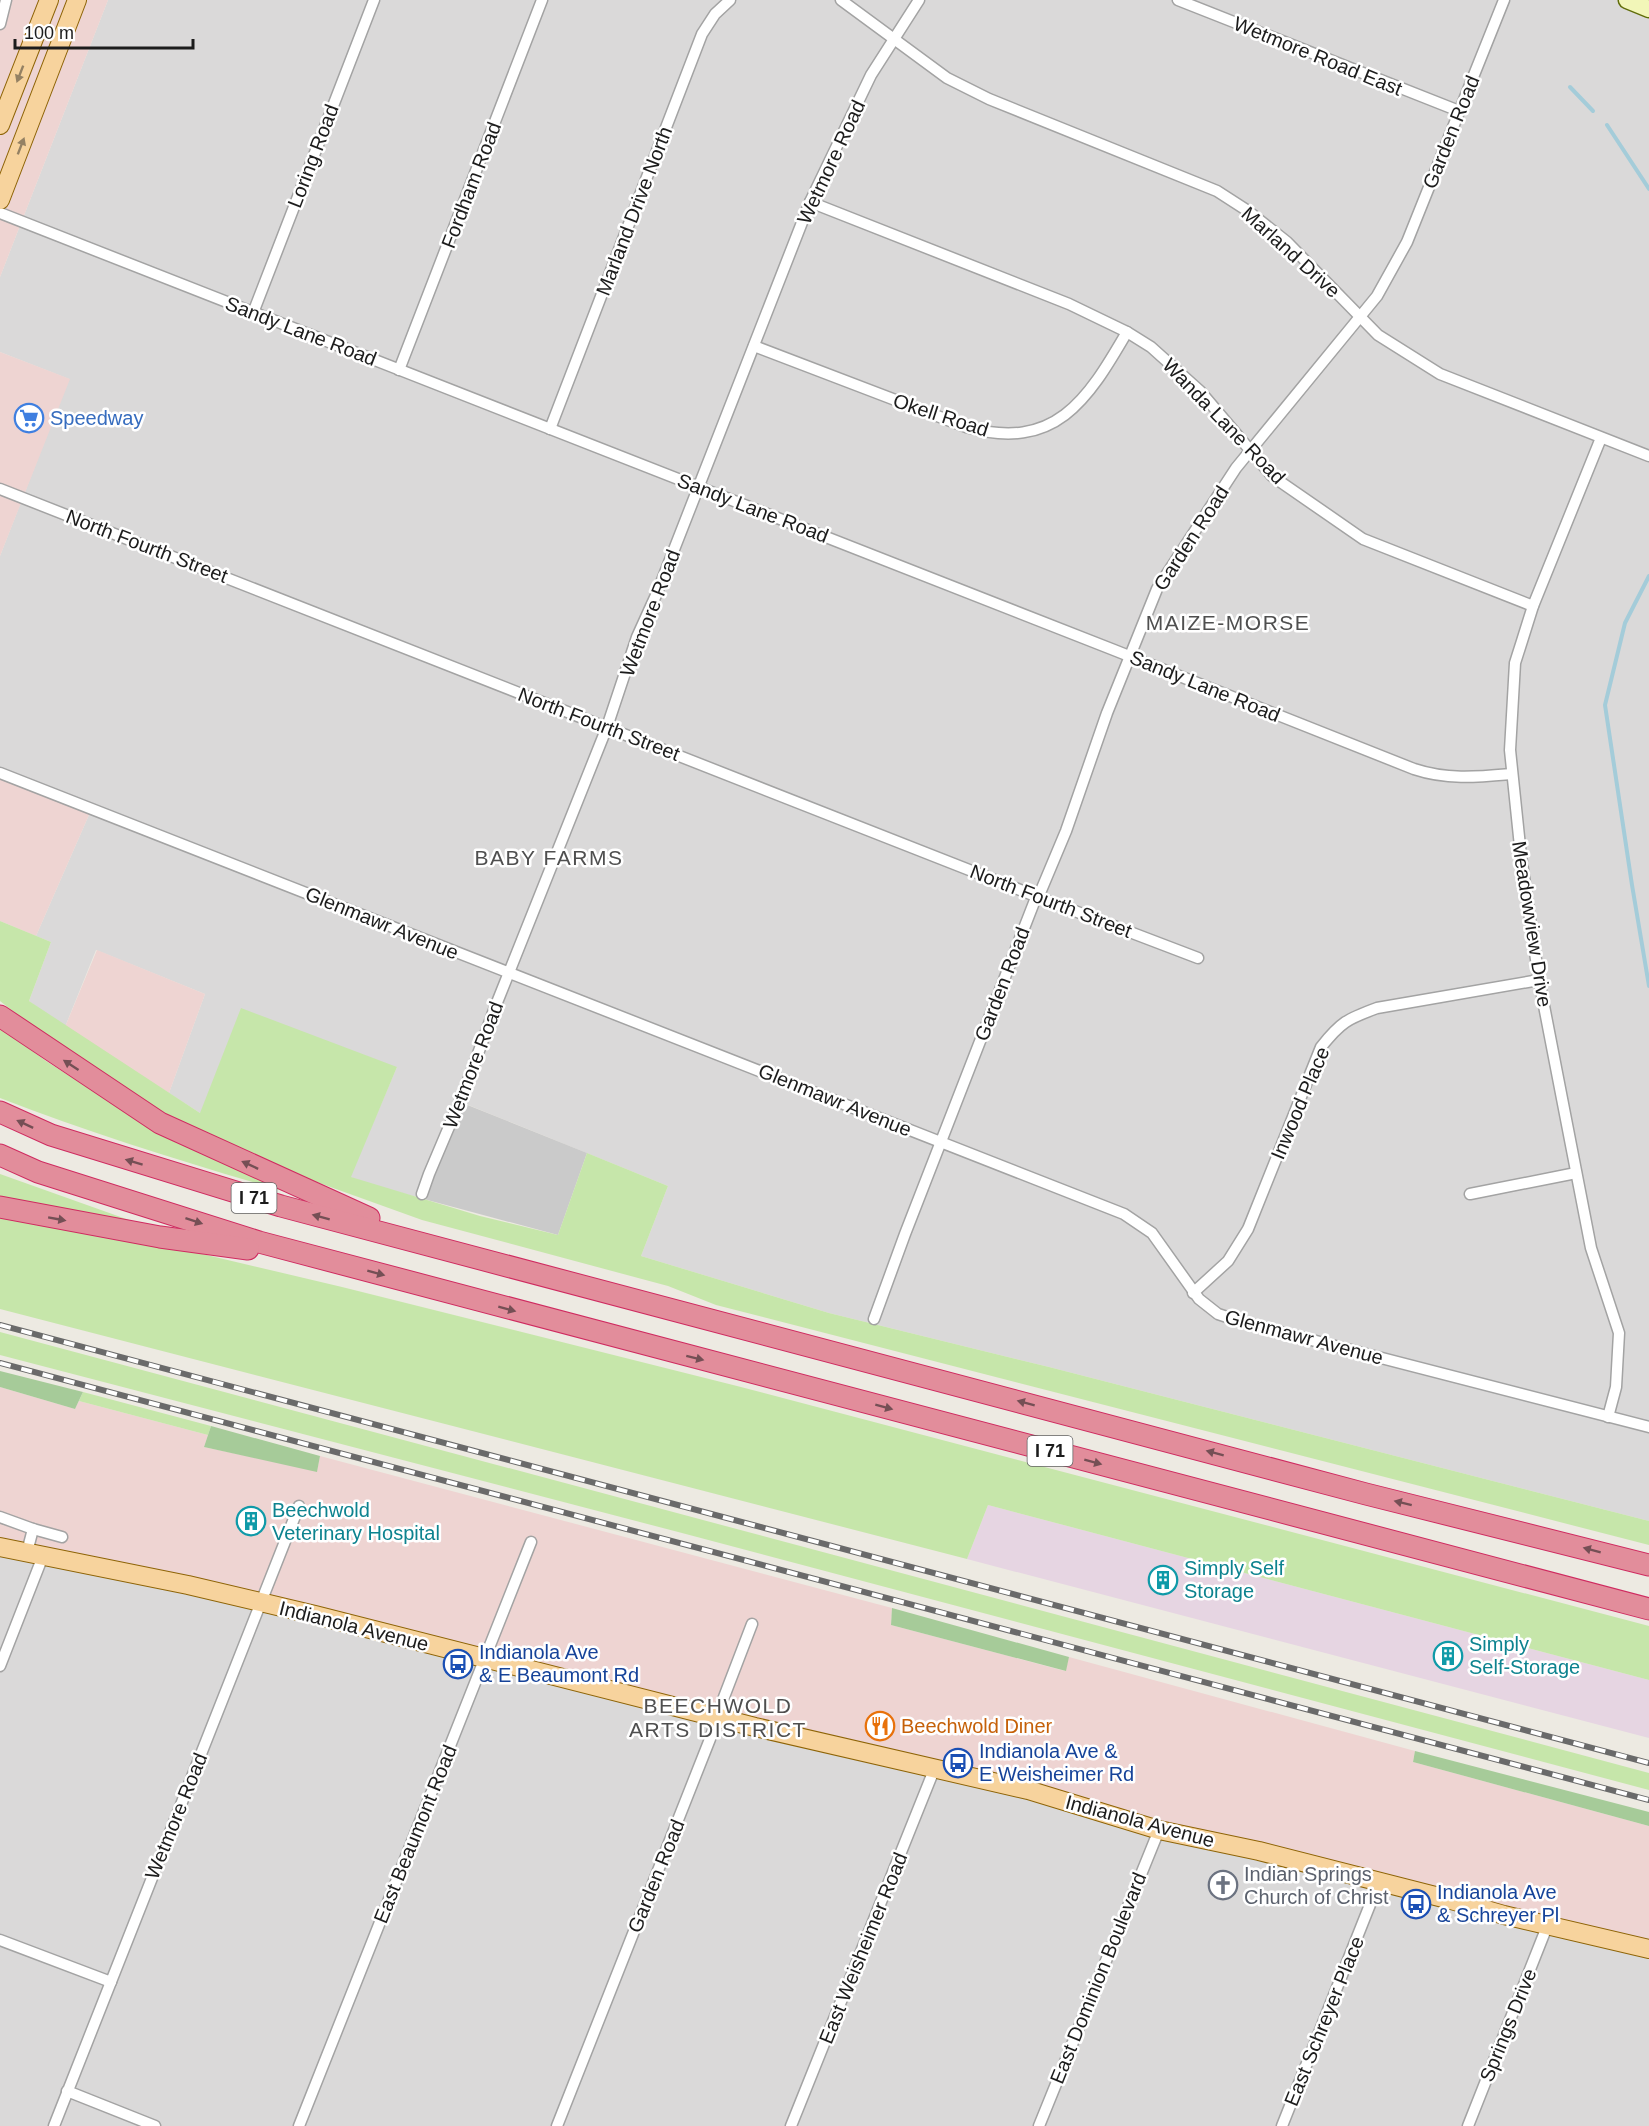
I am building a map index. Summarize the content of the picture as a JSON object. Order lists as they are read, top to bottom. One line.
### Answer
{"streets":{"highway":["I 71"],"main road":["Indianola Avenue"],"street":["Wetmore Road East","Garden Road","Loring Road","Wetmore Road","Fordham Road","Marland Drive North","Marland Drive","Sandy Lane Road","Okell Road","Wanda Lane Road","North Fourth Street","Glenmawr Avenue","Meadowview Drive","Inwood Place","East Beaumont Road","East Weisheimer Road","East Dominion Boulevard","East Schreyer Place","Springs Drive"]},"crossings":[["Wetmore Road East","Garden Road"],["Garden Road","Marland Drive"],["Garden Road","Sandy Lane Road"],["Garden Road","Wanda Lane Road"],["Garden Road","North Fourth Street"],["Garden Road","Glenmawr Avenue"],["Garden Road","Indianola Avenue"],["Loring Road","Sandy Lane Road"],["Wetmore Road","Marland Drive"],["Wetmore Road","Sandy Lane Road"],["Wetmore Road","Okell Road"],["Wetmore Road","Wanda Lane Road"],["Wetmore Road","North Fourth Street"],["Wetmore Road","Glenmawr Avenue"],["Wetmore Road","Indianola Avenue"],["Fordham Road","Sandy Lane Road"],["Marland Drive North","Sandy Lane Road"],["Marland Drive","Meadowview Drive"],["Sandy Lane Road","Meadowview Drive"],["Okell Road","Wanda Lane Road"],["Wanda Lane Road","Meadowview Drive"],["Glenmawr Avenue","Meadowview Drive"],["Glenmawr Avenue","Inwood Place"],["Meadowview Drive","Inwood Place"],["Indianola Avenue","East Beaumont Road"],["Indianola Avenue","East Weisheimer Road"],["Indianola Avenue","East Dominion Boulevard"],["Indianola Avenue","East Schreyer Place"],["Indianola Avenue","Springs Drive"]],"districts":["MAIZE-MORSE","BABY FARMS","BEECHWOLD ARTS DISTRICT"],"places":{"supermarket":["Speedway"],"building":["Beechwold Veterinary Hospital","Simply Self Storage","Simply Self-Storage"],"bus stop":["Indianola Ave & E Beaumont Rd","Indianola Ave & E Weisheimer Rd","Indianola Ave & Schreyer Pl"],"restaurant":["Beechwold Diner"],"church":["Indian Springs Church of Christ"]},"scale_bar":"100 m"}
